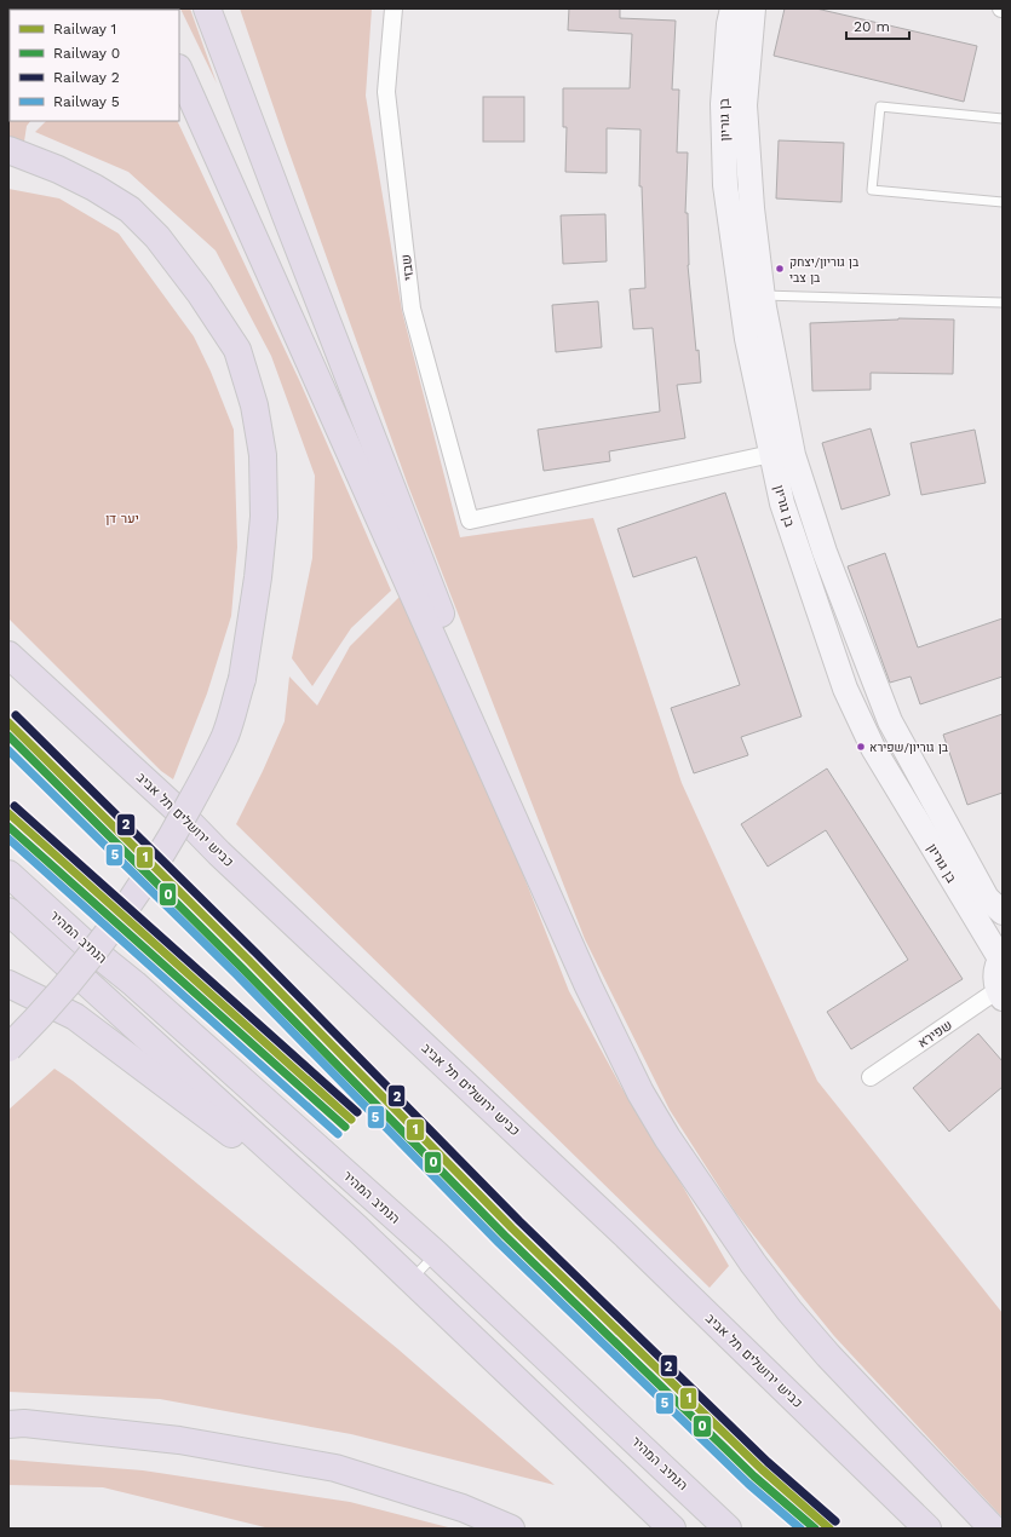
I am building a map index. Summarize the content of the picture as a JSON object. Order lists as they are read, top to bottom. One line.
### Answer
{"streets":{"highway":["כביש ירושלים תל אביב","הנתיב המהיר"],"street":["בן גוריון","שבזי","שפירא"]},"crossings":[["בן גוריון","שבזי"]],"parks":["יער דן"],"places":["בן גוריון/יצחק בן צבי","בן גוריון/שפירא"],"lines":["rail line 2","rail line 1","rail line 0","rail line 5"],"legend":["Railway 1","Railway 0","Railway 2","Railway 5"],"scale_bar":"20 m"}
